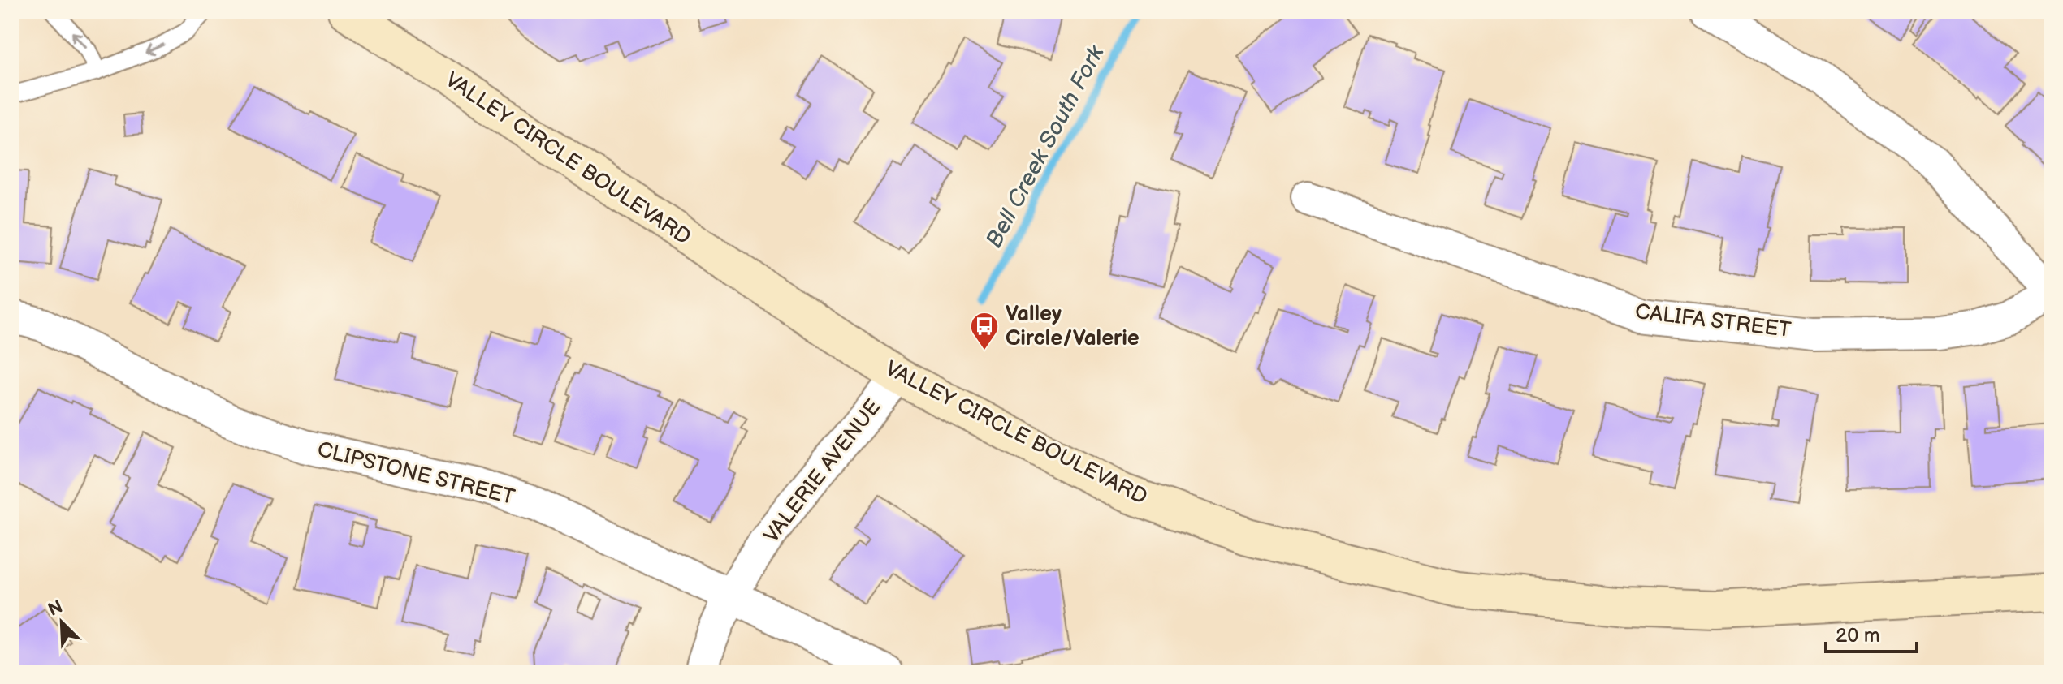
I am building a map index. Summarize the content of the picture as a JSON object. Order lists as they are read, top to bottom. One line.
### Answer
{"streets":{"main road":["VALLEY CIRCLE BOULEVARD"],"street":["CALIFA STREET","VALERIE AVENUE","CLIPSTONE STREET"]},"crossings":[["VALLEY CIRCLE BOULEVARD","VALERIE AVENUE"],["VALERIE AVENUE","CLIPSTONE STREET"]],"water":["Bell Creek South Fork"],"places":{"bus stop":["Valley Circle/Valerie"]},"scale_bar":"20 m","north":"top left"}
